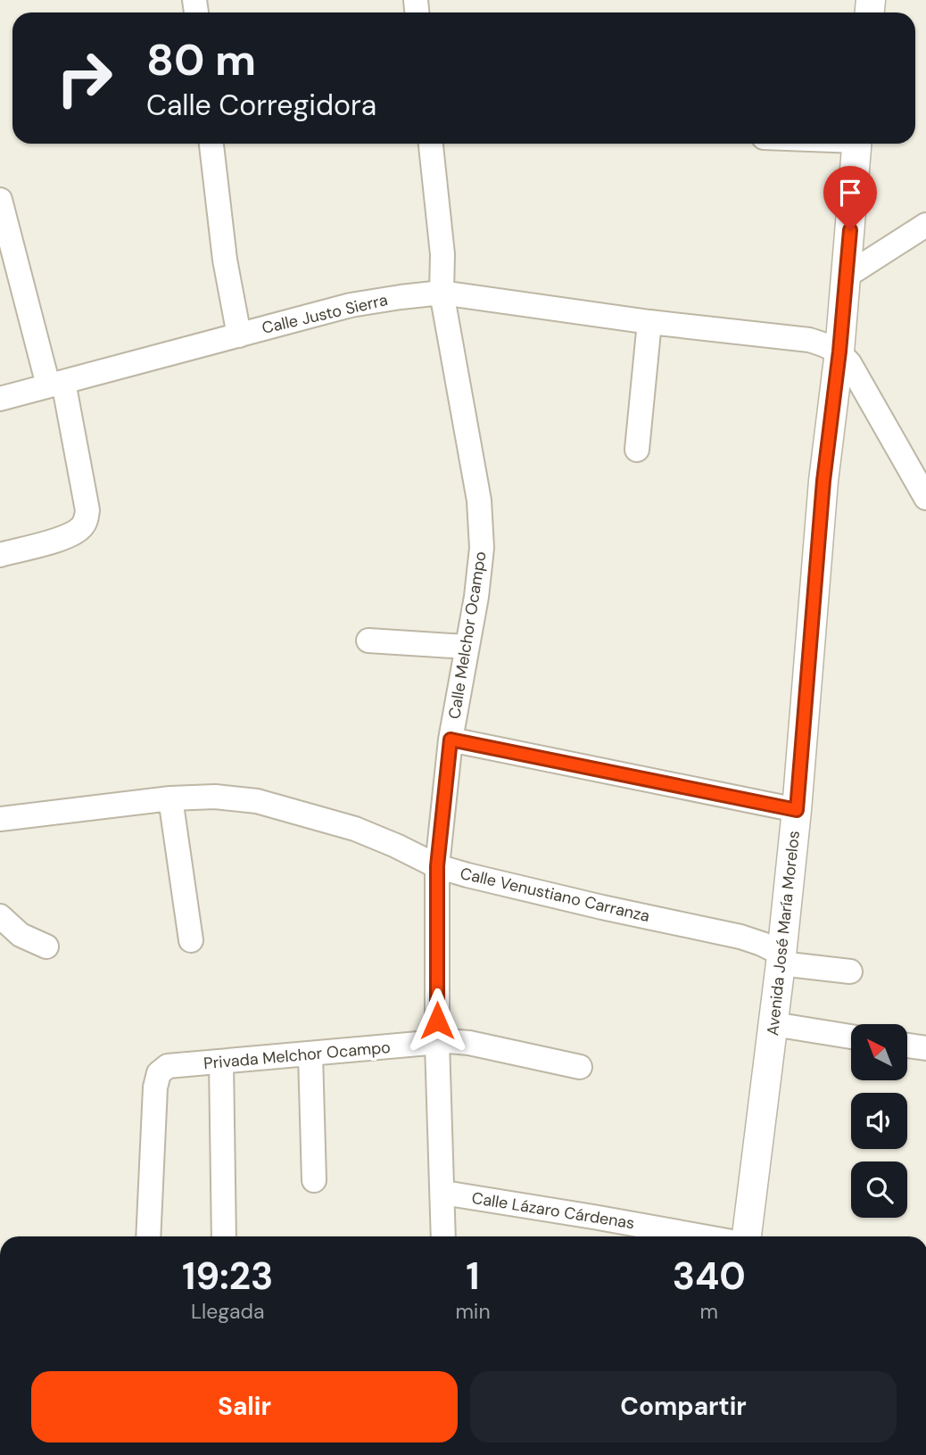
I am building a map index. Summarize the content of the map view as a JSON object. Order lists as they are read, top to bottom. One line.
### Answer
{"streets":{"street":["Calle Justo Sierra","Calle Melchor Ocampo","Calle Venustiano Carranza","Avenida José María Morelos","Privada Melchor Ocampo","Calle Lázaro Cárdenas"]},"crossings":[["Calle Justo Sierra","Calle Melchor Ocampo"],["Calle Justo Sierra","Avenida José María Morelos"],["Calle Melchor Ocampo","Calle Venustiano Carranza"],["Calle Melchor Ocampo","Privada Melchor Ocampo"],["Calle Melchor Ocampo","Calle Lázaro Cárdenas"],["Calle Venustiano Carranza","Avenida José María Morelos"]],"north":"top left","page":{"turn":["80 m","Calle Corregidora"],"eta":["19:23","Llegada","1","min","340","m"],"buttons":["Salir","Compartir"]}}
